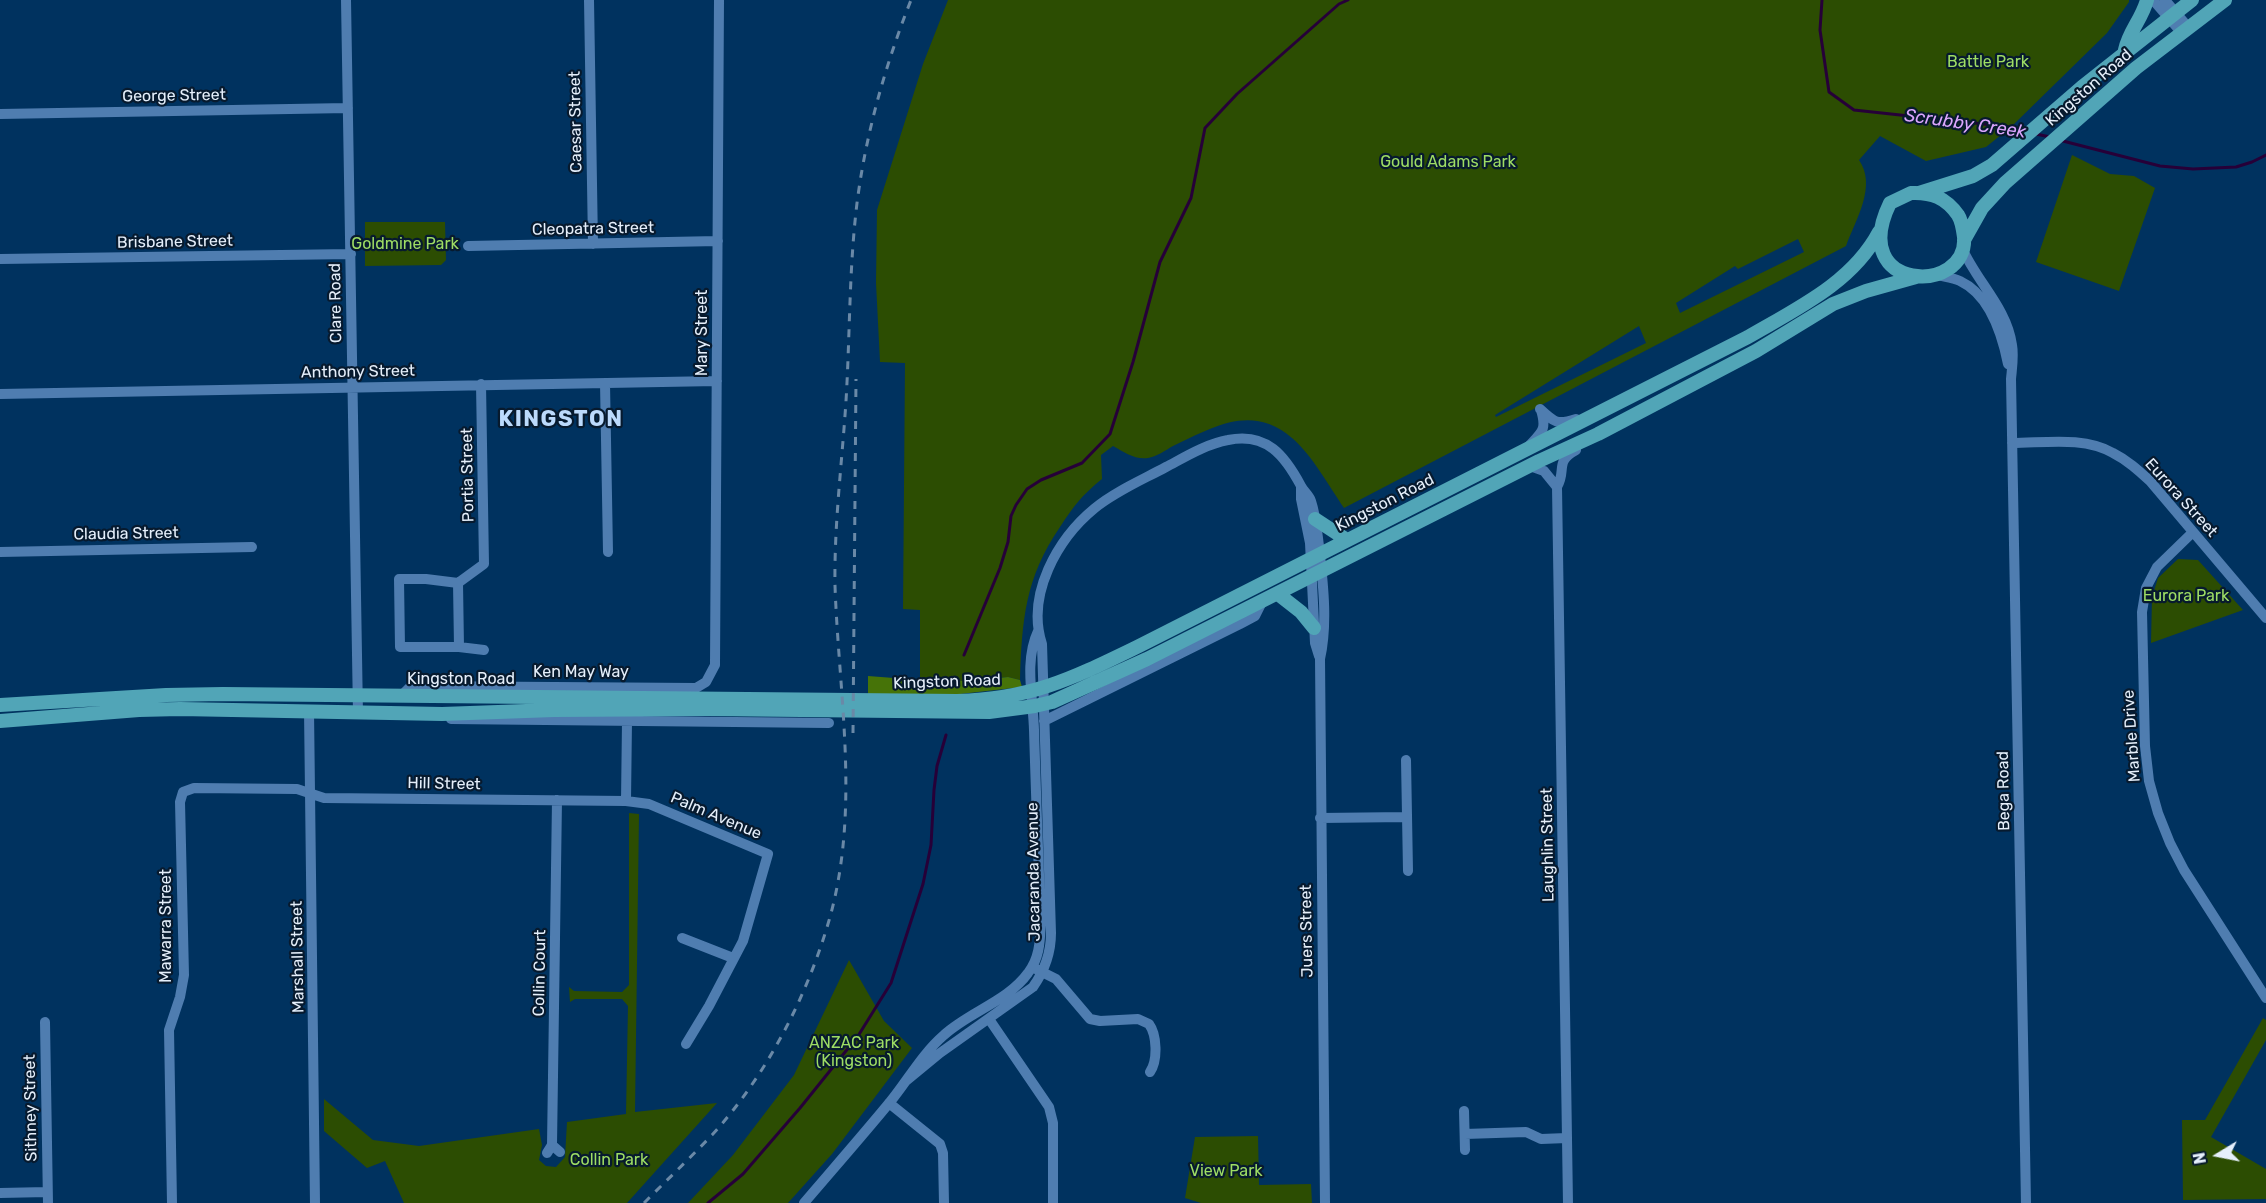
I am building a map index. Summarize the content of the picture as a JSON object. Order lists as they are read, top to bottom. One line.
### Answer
{"streets":{"main road":["Kingston Road"],"street":["George Street","Caesar Street","Cleopatra Street","Brisbane Street","Clare Road","Mary Street","Anthony Street","Portia Street","Eurora Street","Claudia Street","Ken May Way","Marble Drive","Hill Street","Bega Road","Palm Avenue","Laughlin Street","Jacaranda Avenue","Mawarra Street","Juers Street","Marshall Street","Collin Court","Sithney Street"]},"crossings":[["Kingston Road","Clare Road"],["Kingston Road","Ken May Way"],["Kingston Road","Bega Road"],["Kingston Road","Laughlin Street"],["Kingston Road","Jacaranda Avenue"],["Kingston Road","Juers Street"],["Kingston Road","Marshall Street"],["George Street","Clare Road"],["Caesar Street","Cleopatra Street"],["Cleopatra Street","Mary Street"],["Brisbane Street","Clare Road"],["Clare Road","Anthony Street"],["Mary Street","Anthony Street"],["Mary Street","Ken May Way"],["Anthony Street","Portia Street"],["Eurora Street","Marble Drive"],["Eurora Street","Bega Road"],["Hill Street","Palm Avenue"],["Hill Street","Mawarra Street"],["Hill Street","Marshall Street"],["Hill Street","Collin Court"],["Jacaranda Avenue","Juers Street"]],"districts":["KINGSTON"],"water":["Scrubby Creek"],"parks":["Battle Park","Gould Adams Park","Goldmine Park","Eurora Park","ANZAC Park (Kingston)","Collin Park","View Park"],"north":"left"}
